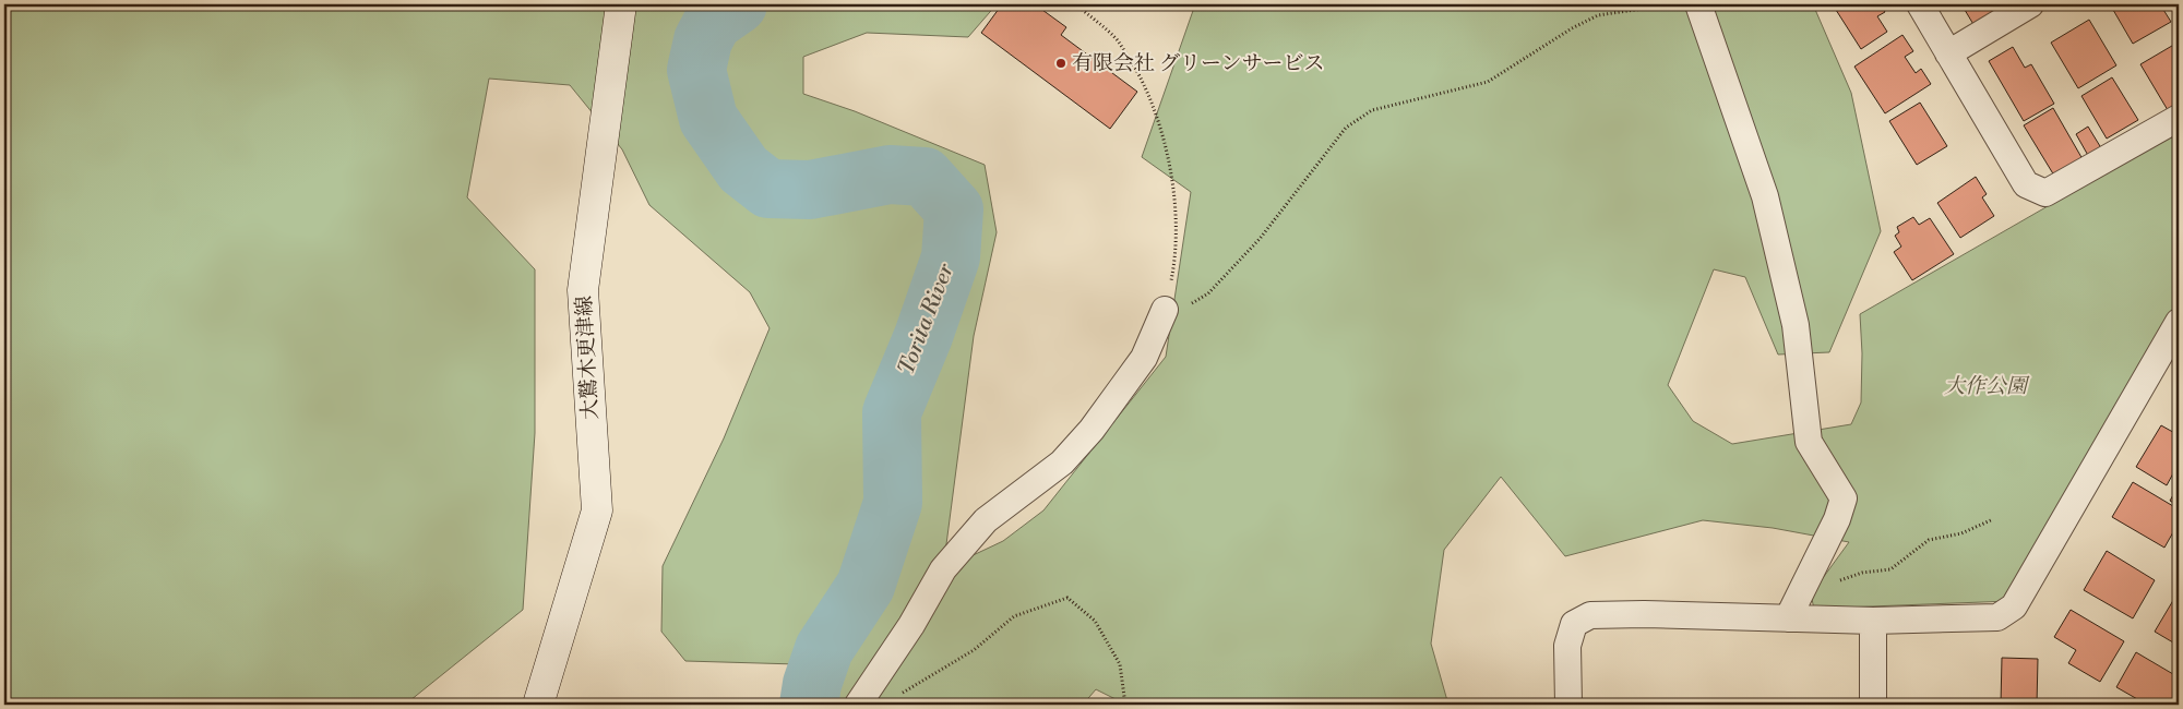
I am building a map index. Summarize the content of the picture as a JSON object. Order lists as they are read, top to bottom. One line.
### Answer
{"streets":{"main road":["大鷲木更津線"]},"water":["Torita River"],"parks":["大作公園"],"places":["有限会社 グリーンサービス"]}
